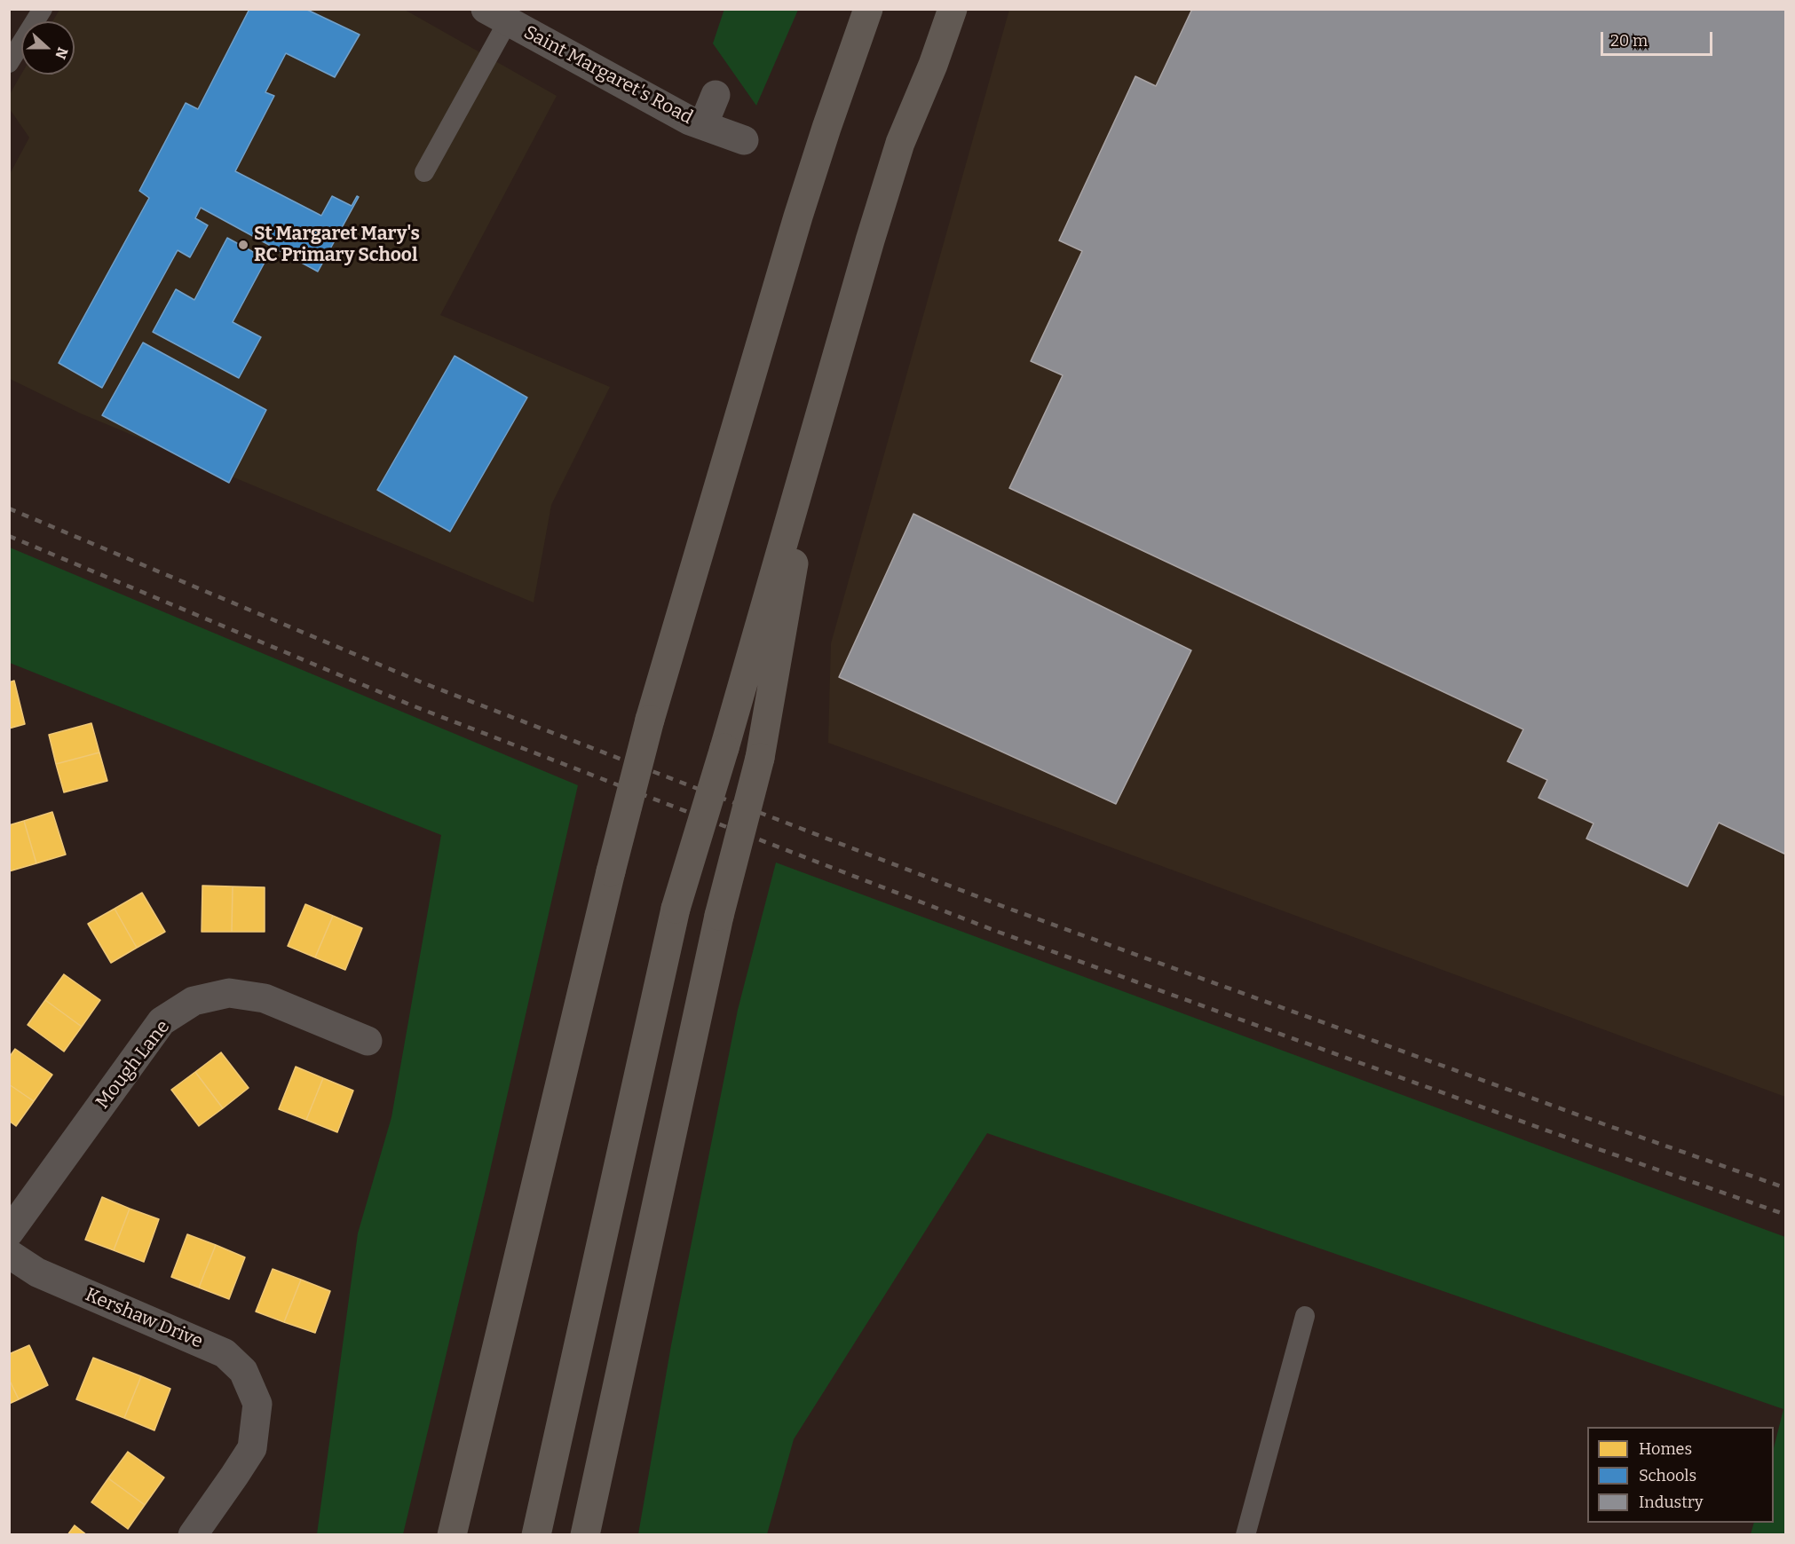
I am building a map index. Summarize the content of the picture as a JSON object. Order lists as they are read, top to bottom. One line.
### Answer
{"streets":{"street":["Saint Margaret's Road","Mough Lane","Kershaw Drive"]},"places":["St Margaret Mary's RC Primary School"],"legend":["Homes","Schools","Industry"],"scale_bar":"20 m","north":"right"}
